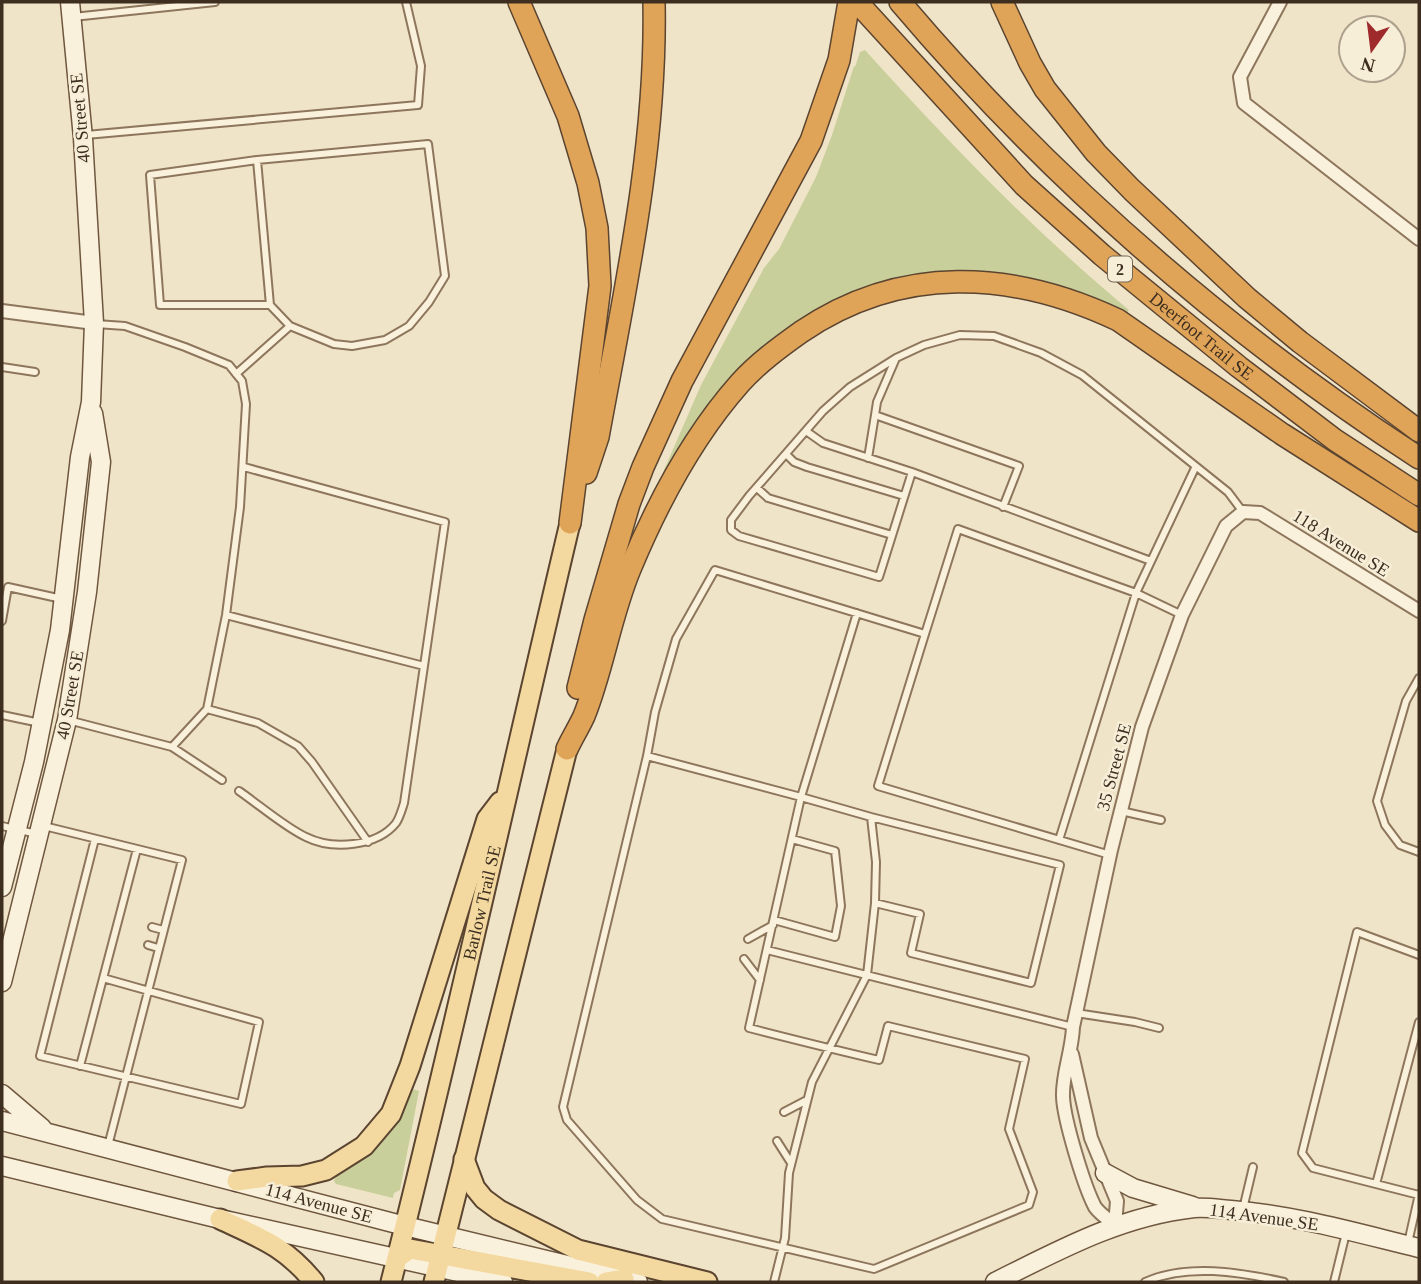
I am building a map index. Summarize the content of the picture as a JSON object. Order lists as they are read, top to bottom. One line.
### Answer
{"streets":{"highway":["2","Deerfoot Trail SE"],"main road":["40 Street SE","Barlow Trail SE","114 Avenue SE"],"street":["118 Avenue SE","35 Street SE"]},"crossings":[["118 Avenue SE","35 Street SE"],["35 Street SE","114 Avenue SE"],["Barlow Trail SE","114 Avenue SE"]],"north":"bottom"}
